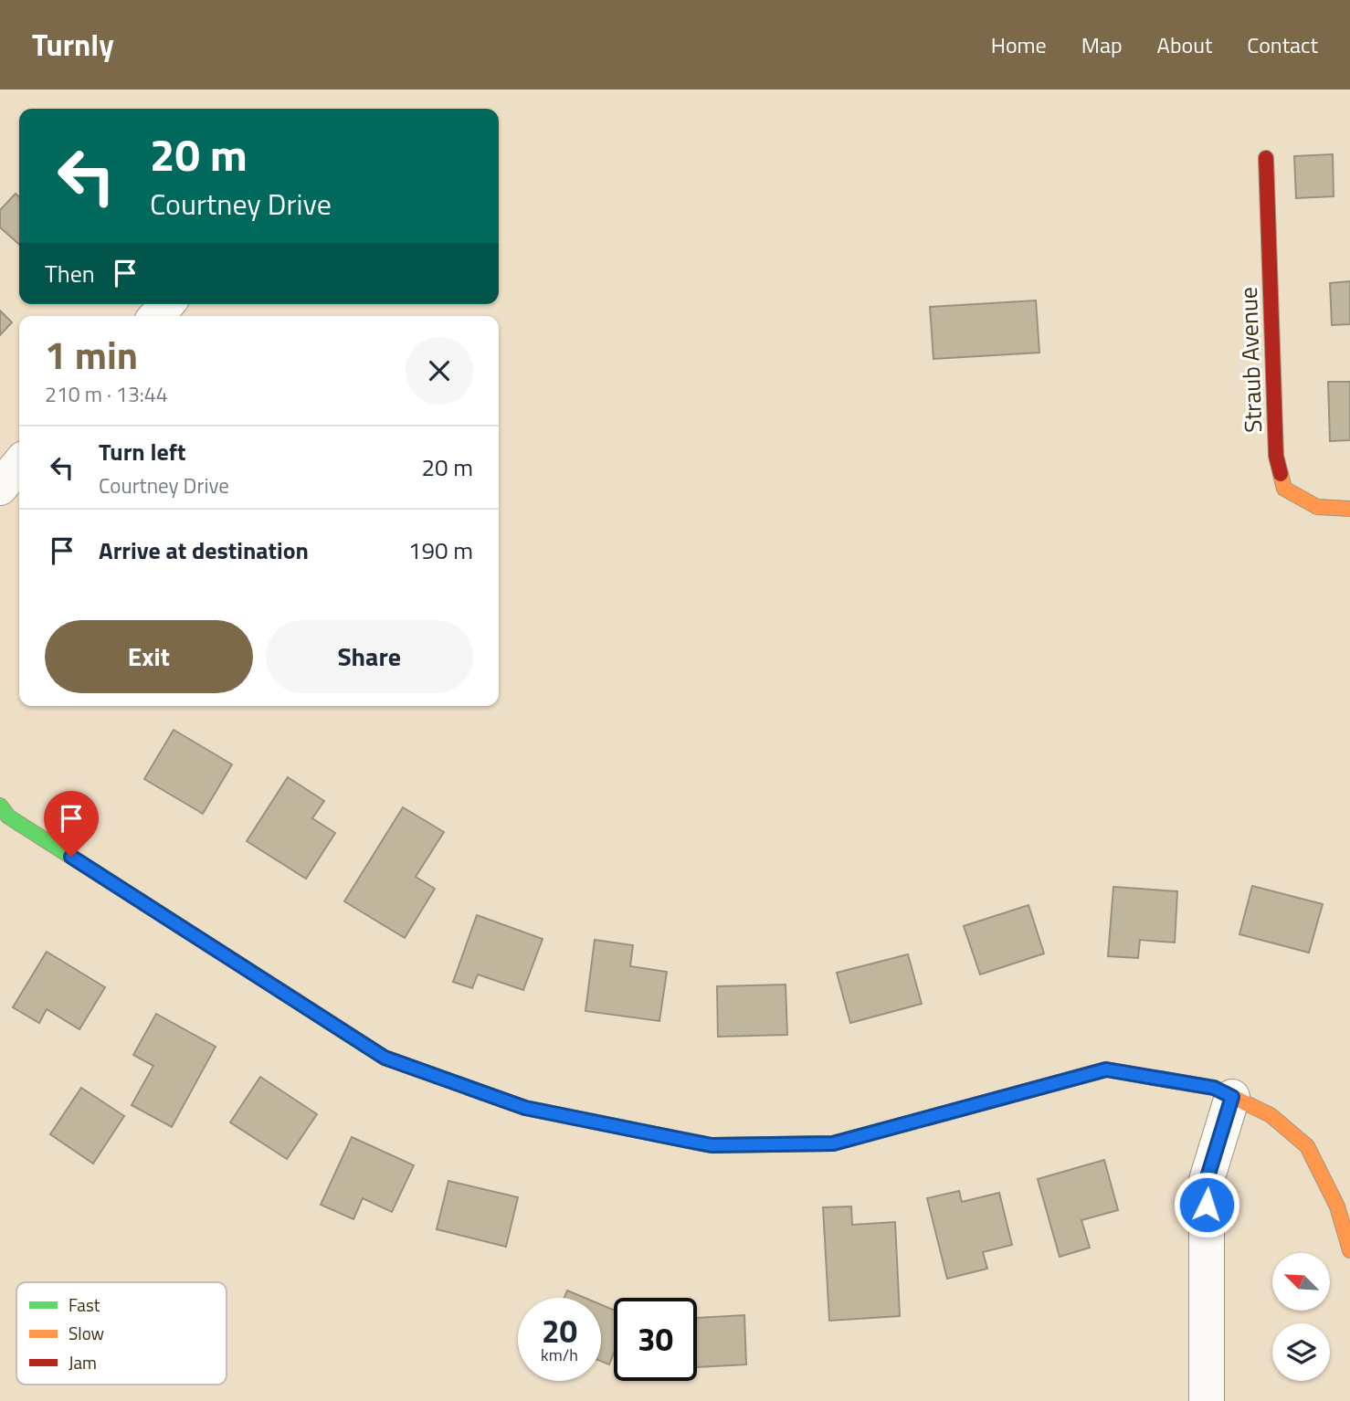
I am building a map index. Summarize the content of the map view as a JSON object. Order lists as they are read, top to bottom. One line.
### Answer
{"streets":{"street":["Straub Avenue"]},"legend":["Fast","Slow","Jam"],"north":"top left","page":{"header":"Turnly","nav":["Home","Map","About","Contact"],"turn":["20 m","Courtney Drive"],"then":"Then","heading":["1 min","210 m · 13:44"],"list":[{"name":"Turn left","note":"Courtney Drive","value":"20 m"},{"name":"Arrive at destination","value":"190 m"}],"buttons":["Exit","Share"],"speed":"20 km/h","limit":"30"}}
